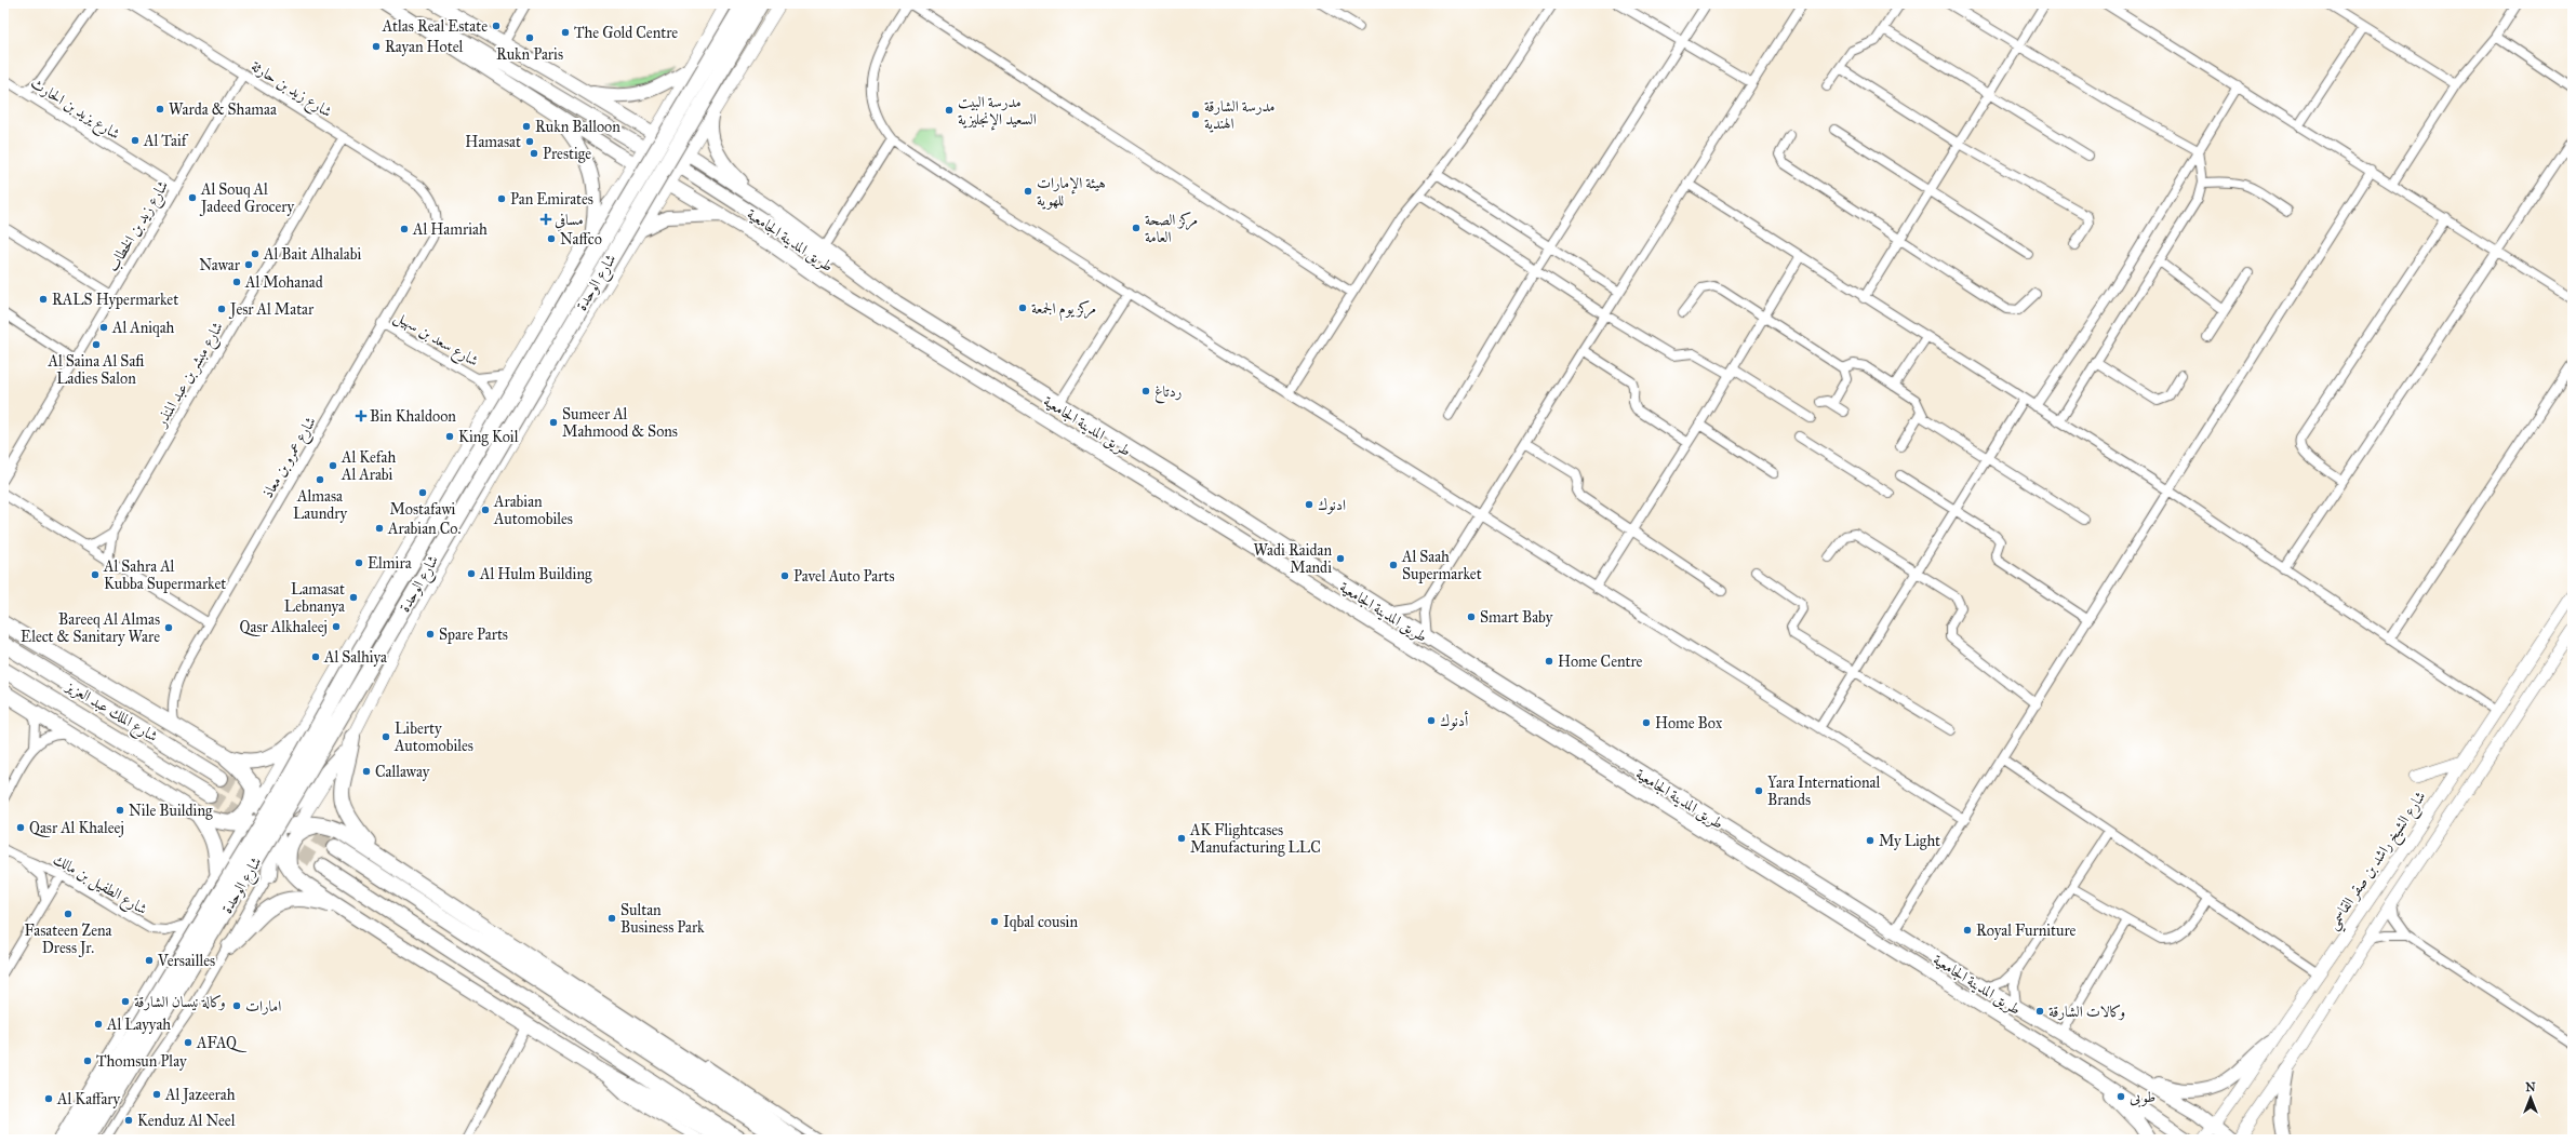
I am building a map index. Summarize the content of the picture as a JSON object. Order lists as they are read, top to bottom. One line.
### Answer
{"streets":{"highway":["شارع الوحدة","شارع الملك عبد العزيز"],"main road":["طريق المدينة الجامعية"],"street":["شارع زيد بن حارثة","شارع يزيد بن الحارث","شارع زيد بن الخطاب","شارع سعد بن سهيل","شارع مبشر بن عبد المنذر","شارع عمرو بن معاذ","شارع الشيخ راشد بن صقر القاسمي","شارع الطفيل بن مالك"]},"crossings":[["شارع زيد بن حارثة","شارع زيد بن الخطاب"],["شارع زيد بن حارثة","شارع مبشر بن عبد المنذر"],["شارع زيد بن حارثة","شارع عمرو بن معاذ"],["شارع يزيد بن الحارث","شارع زيد بن الخطاب"],["طريق المدينة الجامعية","شارع الشيخ راشد بن صقر القاسمي"],["شارع سعد بن سهيل","شارع عمرو بن معاذ"]],"places":{"other":["Atlas Real Estate","The Gold Centre","Rukn Paris","Rayan Hotel","Warda & Shamaa","مدرسة البيت السعيد الإنجليزية","مدرسة الشارقة الهندية","Rukn Balloon","Al Taif","Hamasat","Prestige","هيئة الإمارات للهوية","Al Souq Al Jadeed Grocery","Pan Emirates","مركز الصحة العامة","Al Hamriah","Naffco","Al Bait Alhalabi","Nawar","Al Mohanad","RALS Hypermarket","مركز يوم الجمعة","Jesr Al Matar","Al Aniqah","Al Saina Al Safi Ladies Salon","ردتاغ","Sumeer Al Mahmood & Sons","King Koil","Al Kefah Al Arabi","Almasa Laundry","Mostafawi","ادنوك","Arabian Automobiles","Arabian Co.","Wadi Raidan Mandi","Elmira","Al Saah Supermarket","Al Hulm Building","Al Sahra Al Kubba Supermarket","Pavel Auto Parts","Lamasat Lebnanya","Smart Baby","Qasr Alkhaleej","Bareeq Al Almas Elect & Sanitary Ware","Spare Parts","Al Salhiya","Home Centre","أدنوك","Home Box","Liberty Automobiles","Callaway","Yara International Brands","Nile Building","Qasr Al Khaleej","AK Flightcases Manufacturing LLC","My Light","Fasateen Zena Dress Jr.","Sultan Business Park","Iqbal cousin","Royal Furniture","Versailles","وكالة نيسان الشارقة","امارات","وكالات الشارقة","Al Layyah","AFAQ","Thomsun Play","Al Jazeerah","طوبى","Al Kaffary","Kenduz Al Neel"],"health":["مسافي","Bin Khaldoon"]},"north":"top"}
